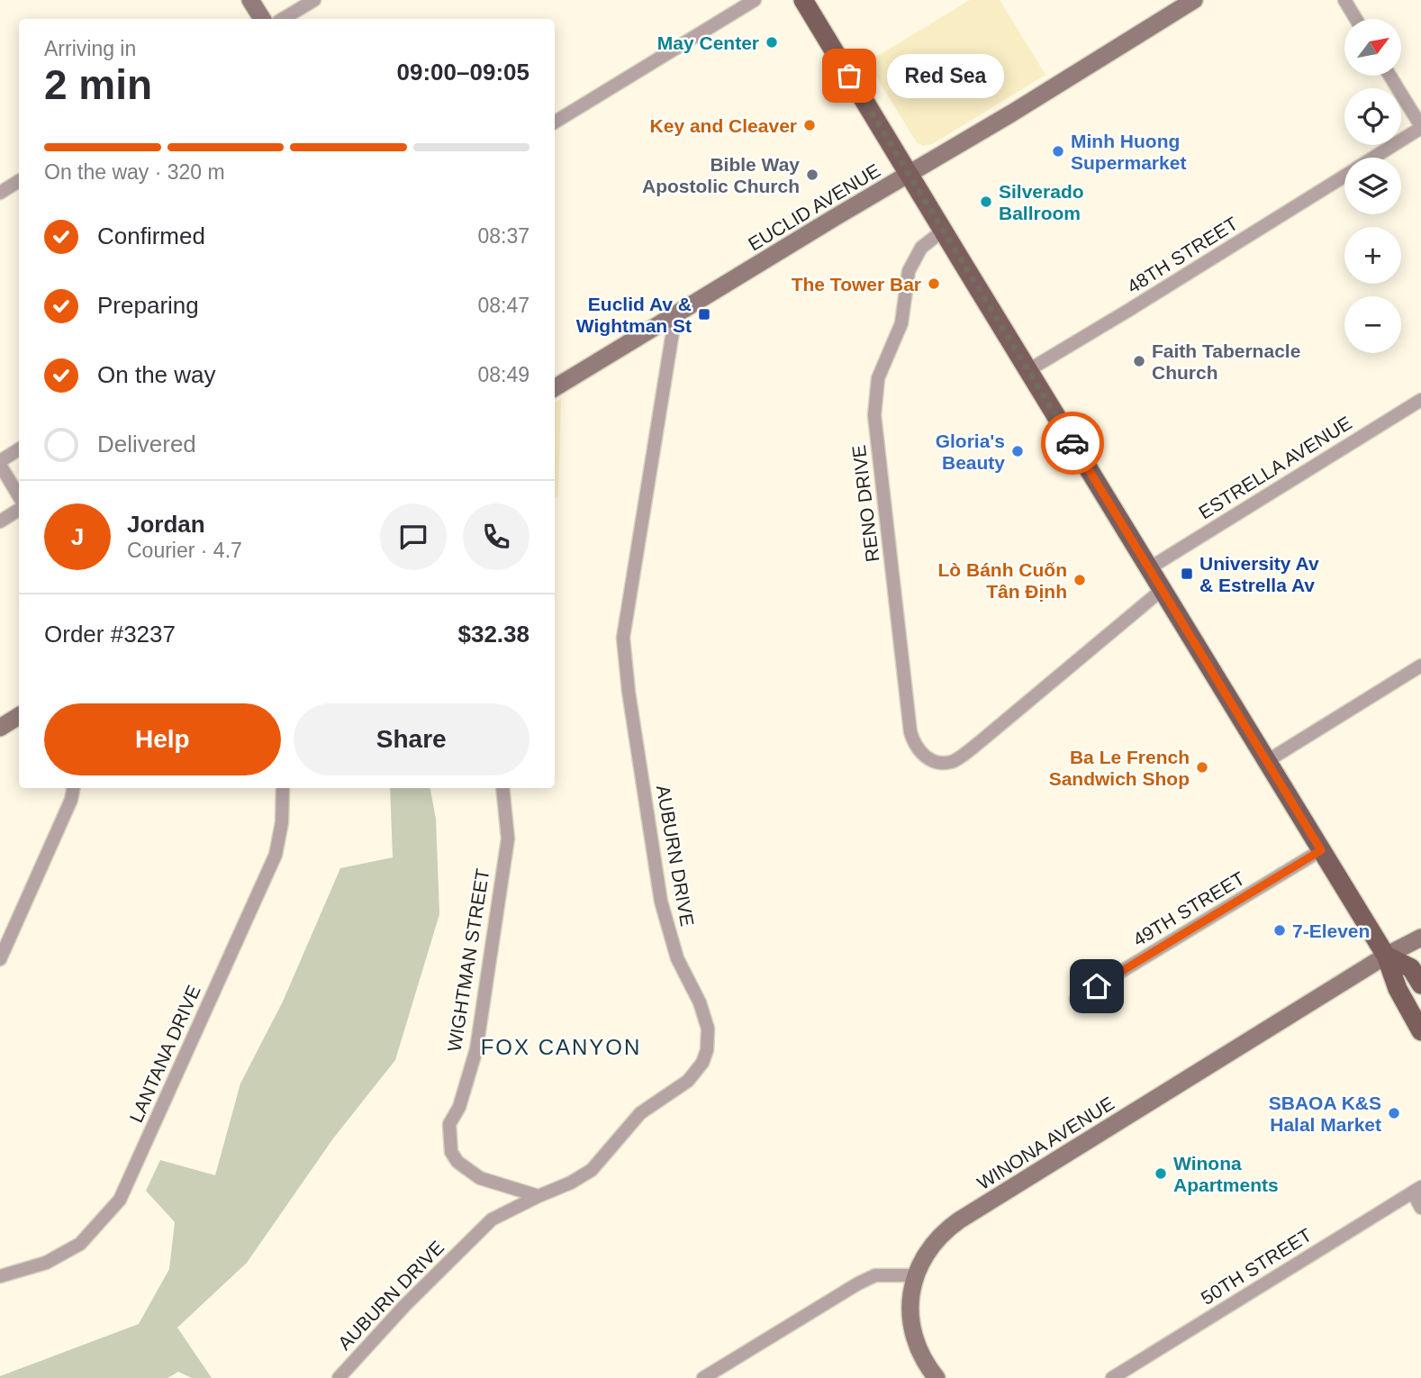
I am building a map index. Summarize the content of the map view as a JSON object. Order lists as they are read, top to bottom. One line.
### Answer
{"streets":{"main road":["EUCLID AVENUE","WINONA AVENUE"],"street":["48TH STREET","ESTRELLA AVENUE","RENO DRIVE","AUBURN DRIVE","49TH STREET","WIGHTMAN STREET","LANTANA DRIVE","50TH STREET"]},"crossings":[["EUCLID AVENUE","AUBURN DRIVE"],["AUBURN DRIVE","WIGHTMAN STREET"]],"districts":["FOX CANYON"],"places":{"other":["May Center","Red Sea","Key and Cleaver","Minh Huong Supermarket","Bible Way Apostolic Church","Silverado Ballroom","The Tower Bar","Faith Tabernacle Church","Gloria's Beauty","Lò Bánh Cuốn Tân Định","Ba Le French Sandwich Shop","7-Eleven","SBAOA K&S Halal Market","Winona Apartments"],"transit":["Euclid Av & Wightman St","University Av & Estrella Av"]},"north":"top right","page":{"map_buttons":["+","−"],"heading":["2 min","Arriving in","09:00–09:05"],"panel":["Jordan","Courier · 4.7","Order #3237","$32.38"],"bubble":"Red Sea","bar":"On the way · 320 m","list":[["Confirmed","08:37"],["Preparing","08:47"],["On the way","08:49"],"Delivered"],"round":"J","buttons":["Help","Share"]}}
